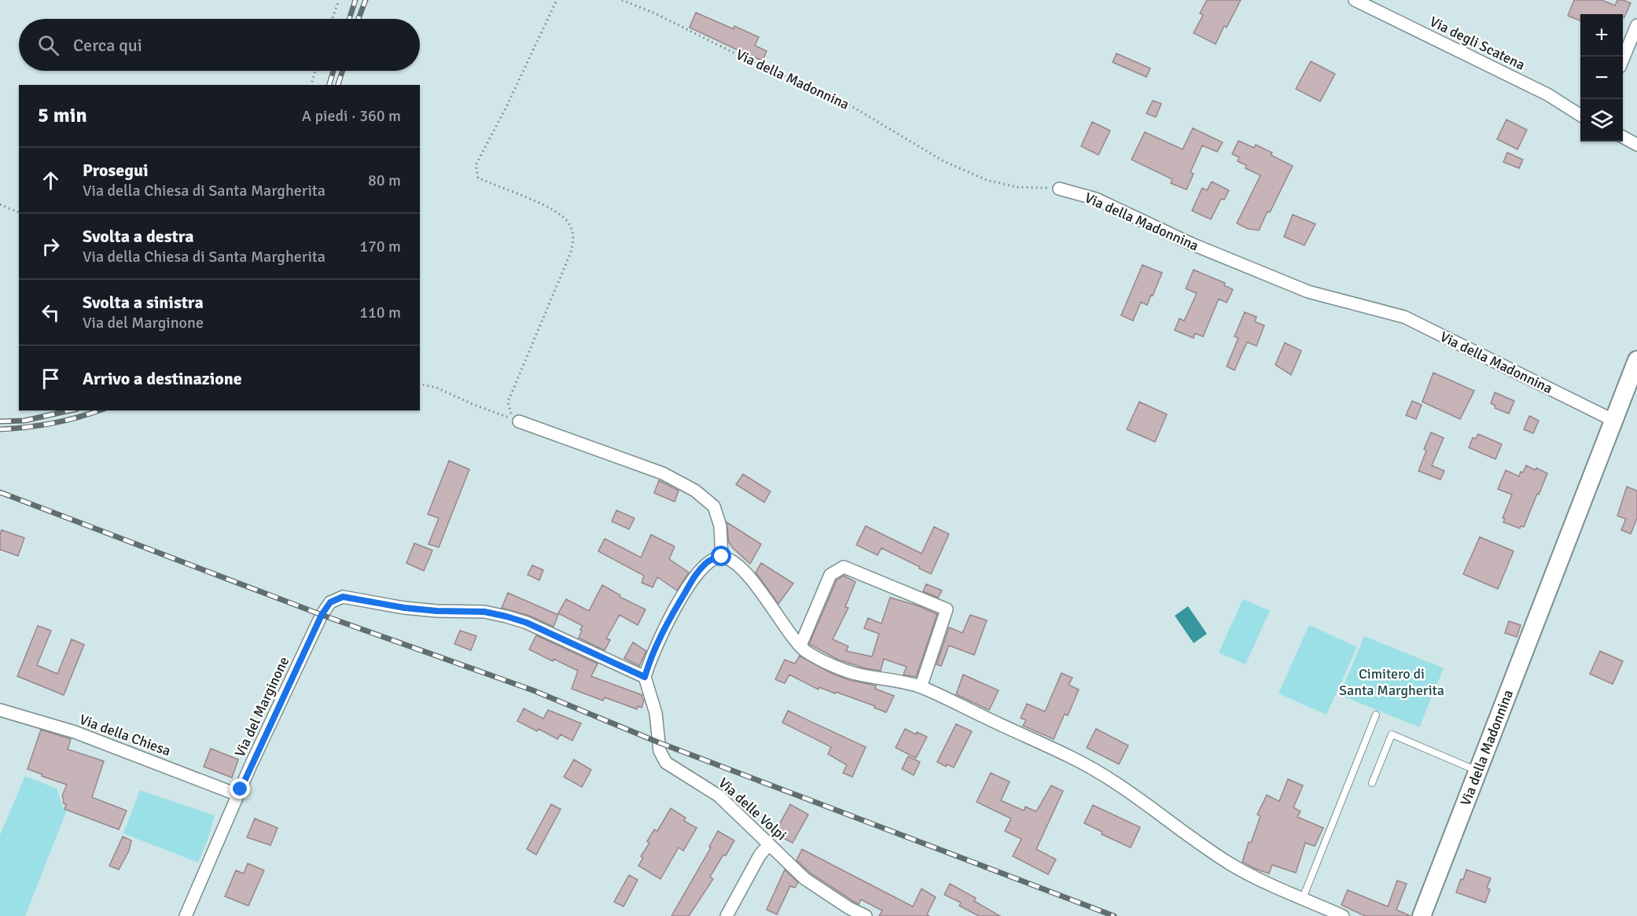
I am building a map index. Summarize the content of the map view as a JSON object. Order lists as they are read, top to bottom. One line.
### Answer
{"streets":{"main road":["Via della Madonnina"],"street":["Via degli Scatena","Via del Marginone","Via della Chiesa","Via delle Volpi"]},"crossings":[["Via del Marginone","Via della Chiesa"],["Via del Marginone","Via delle Volpi"]],"parks":["Cimitero di Santa Margherita"],"page":{"map_buttons":["+","−"],"search":"Cerca qui","heading":["5 min","A piedi · 360 m"],"list":[["Prosegui","Via della Chiesa di Santa Margherita","80 m"],["Svolta a destra","Via della Chiesa di Santa Margherita","170 m"],["Svolta a sinistra","Via del Marginone","110 m"],"Arrivo a destinazione"]}}
